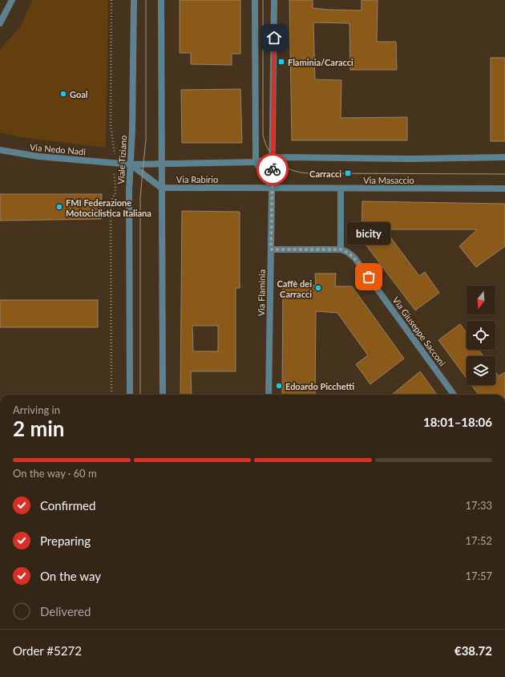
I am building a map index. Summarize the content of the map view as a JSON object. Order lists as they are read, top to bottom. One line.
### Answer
{"streets":{"street":["Via Nedo Nadi","Viale Tiziano","Via Rabirio","Via Masaccio","Via Flaminia","Via Giuseppe Sacconi"]},"crossings":[["Via Nedo Nadi","Via Rabirio"],["Viale Tiziano","Via Rabirio"],["Via Rabirio","Via Masaccio"],["Via Rabirio","Via Flaminia"],["Via Masaccio","Via Flaminia"]],"places":{"transit":["Flaminia/Caracci","Carracci"],"other":["Goal","FMI Federazione Motociclistica Italiana","bicity","Caffè dei Carracci","Edoardo Picchetti"]},"north":"bottom","page":{"bubble":"bicity","heading":["2 min","Arriving in","18:01–18:06"],"panel":["Order #5272","€38.72"],"bar":"On the way · 60 m","list":[["Confirmed","17:33"],["Preparing","17:52"],["On the way","17:57"],"Delivered"]}}
